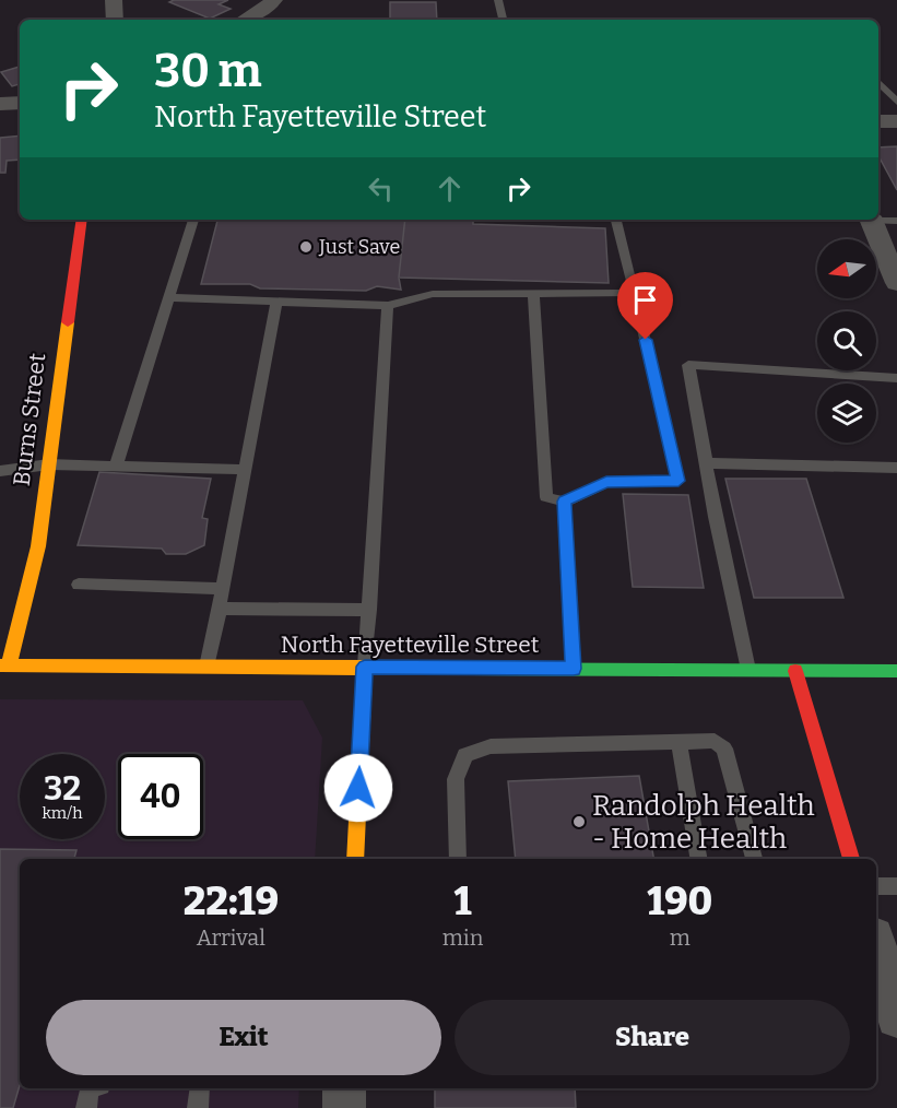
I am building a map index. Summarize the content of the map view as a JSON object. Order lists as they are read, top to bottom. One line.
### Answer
{"streets":{"street":["Burns Street","North Fayetteville Street"]},"crossings":[["Burns Street","North Fayetteville Street"]],"places":["Just Save","Randolph Health - Home Health"],"north":"left","page":{"turn":["30 m","North Fayetteville Street"],"speed":"32 km/h","limit":"40","eta":["22:19","Arrival","1","min","190","m"],"buttons":["Exit","Share"]}}
